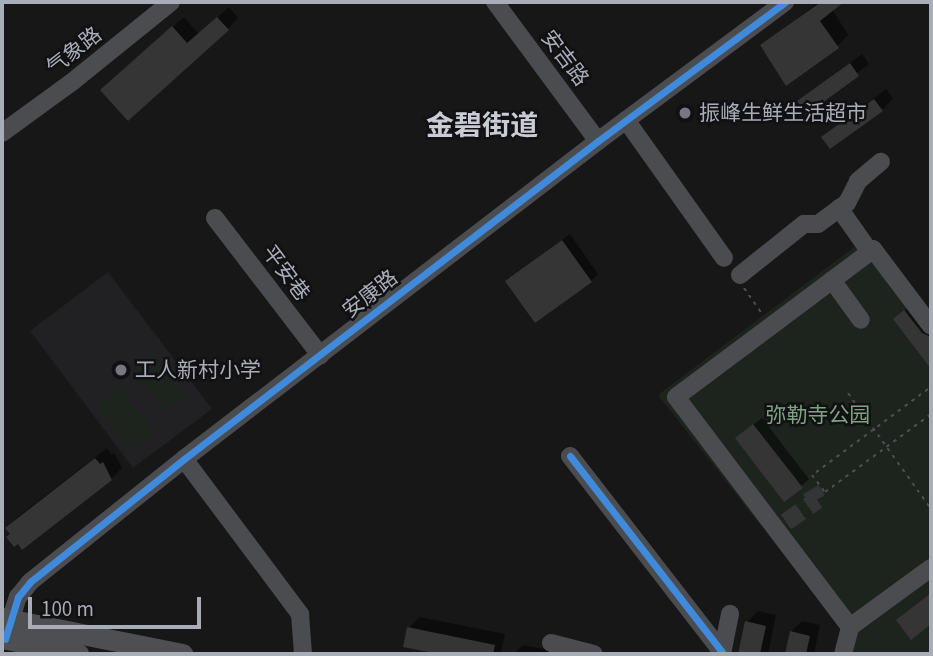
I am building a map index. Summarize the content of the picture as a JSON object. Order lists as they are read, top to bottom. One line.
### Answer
{"streets":{"street":["气象路","安吉路","平安巷","安康路"]},"crossings":[["安吉路","安康路"],["平安巷","安康路"]],"districts":["金碧街道"],"parks":["弥勒寺公园"],"places":["振峰生鲜生活超市","工人新村小学"],"scale_bar":"100 m"}
